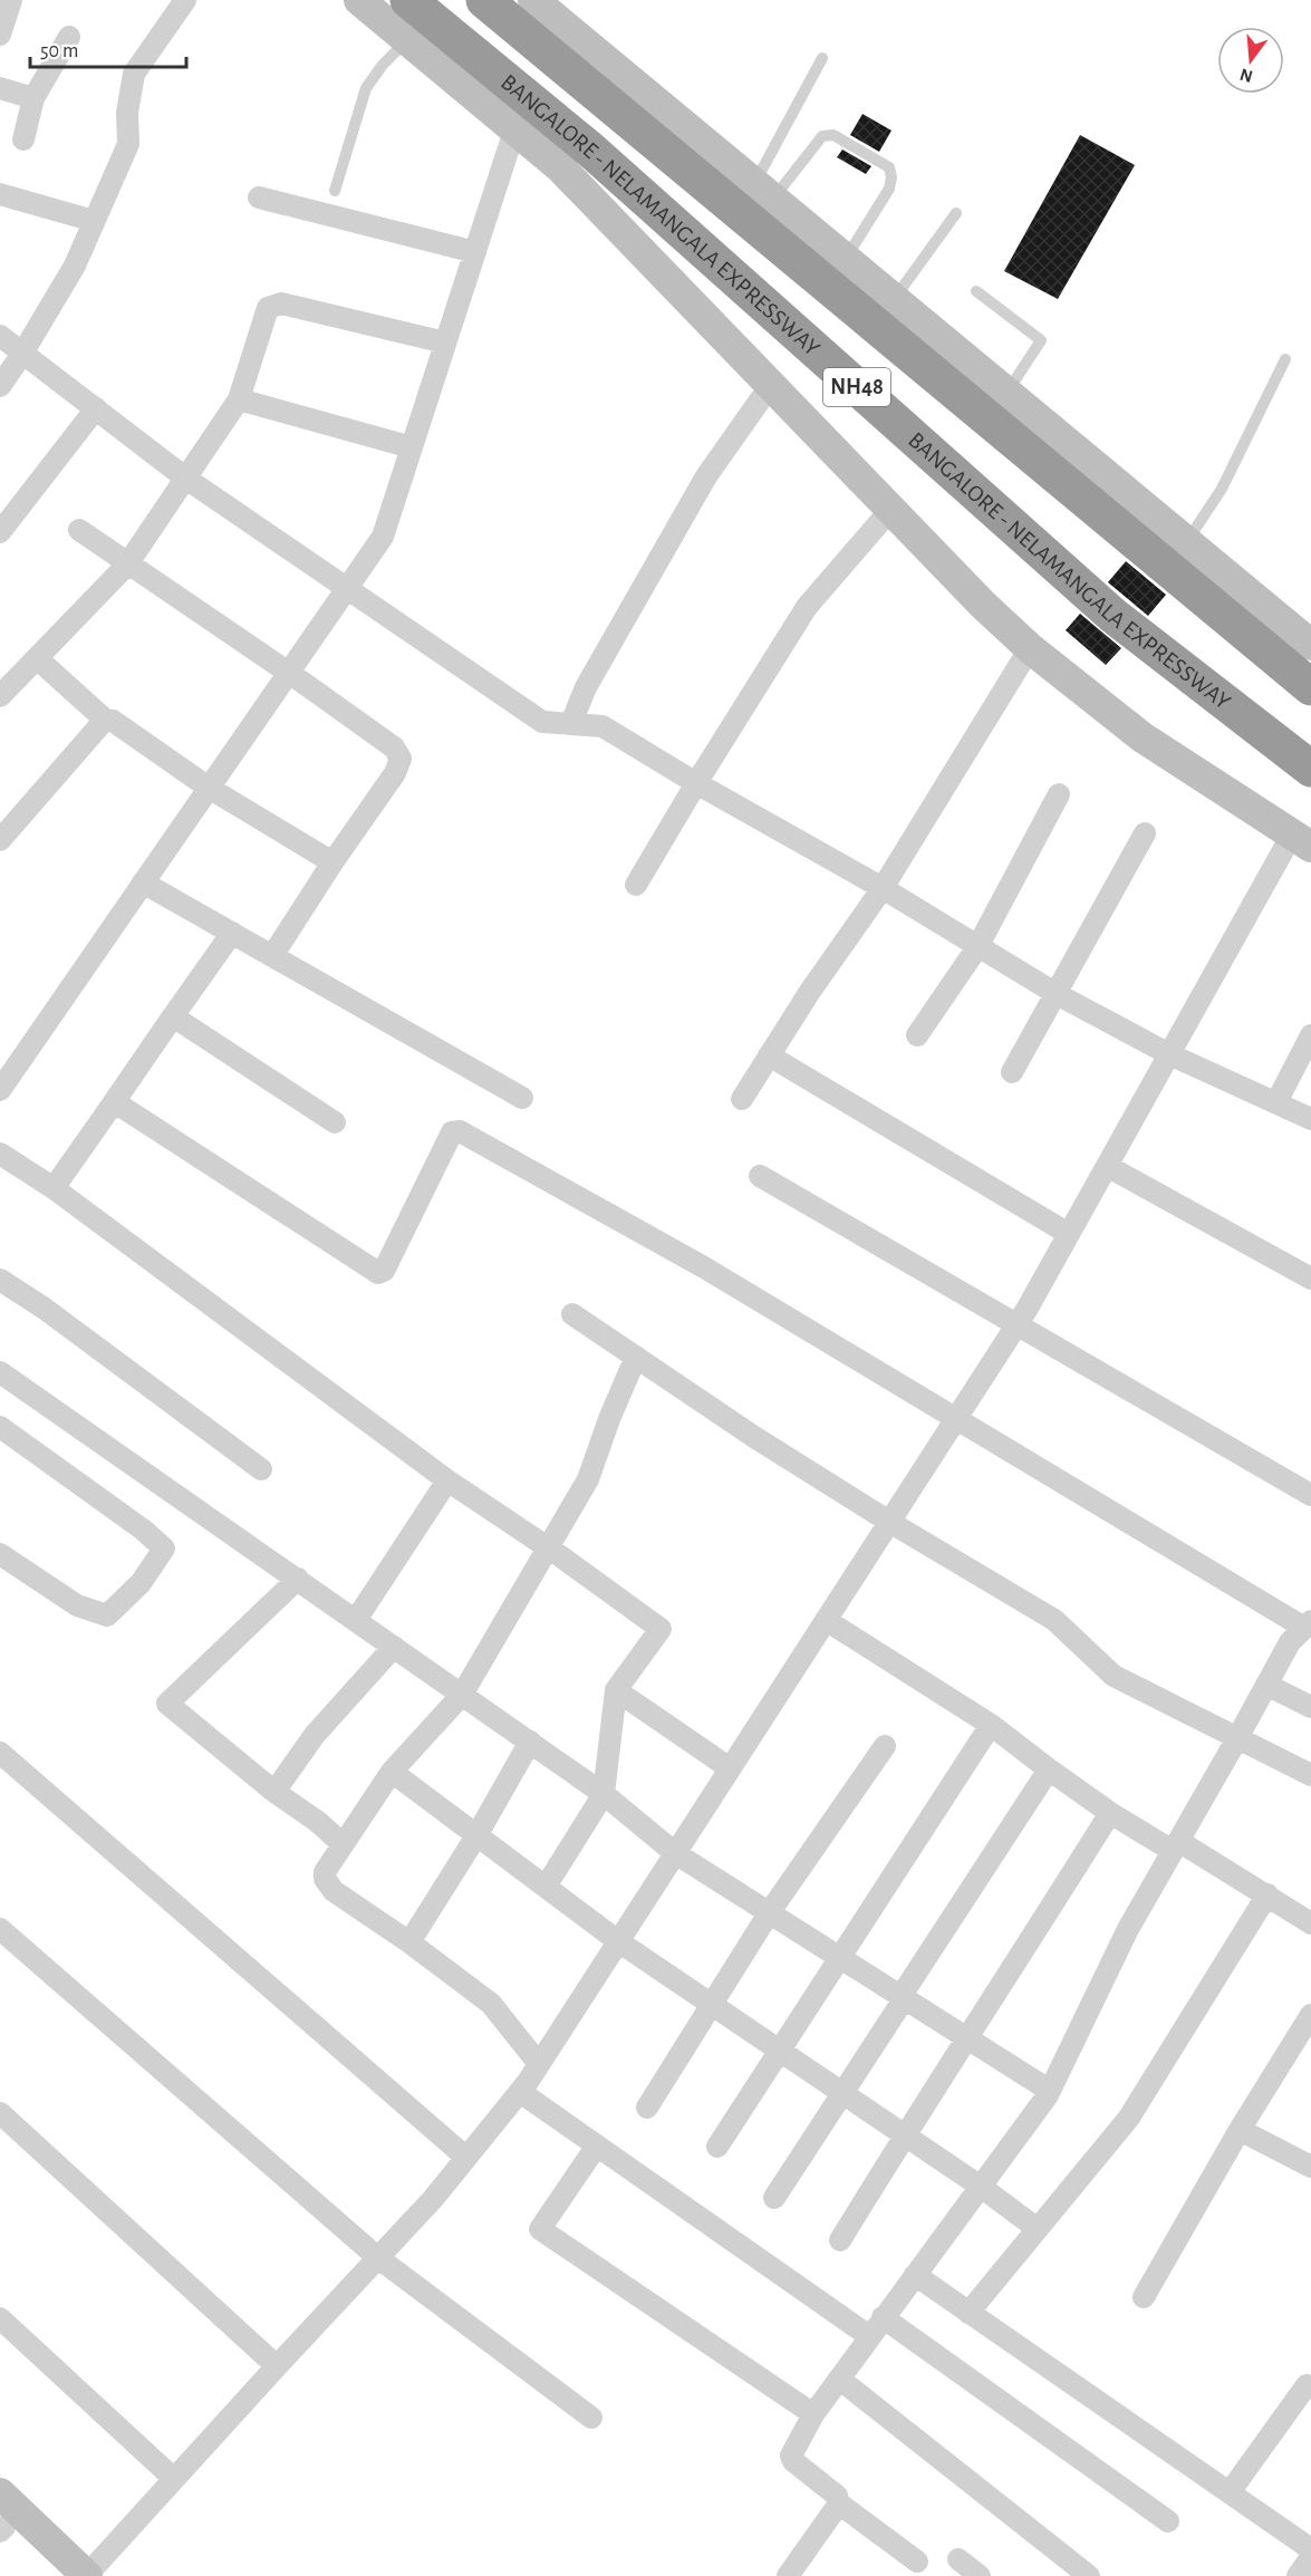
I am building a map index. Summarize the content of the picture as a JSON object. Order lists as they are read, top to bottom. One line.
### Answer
{"streets":{"highway":["BANGALORE - NELAMANGALA EXPRESSWAY","NH48"]},"scale_bar":"50 m","north":"bottom"}
